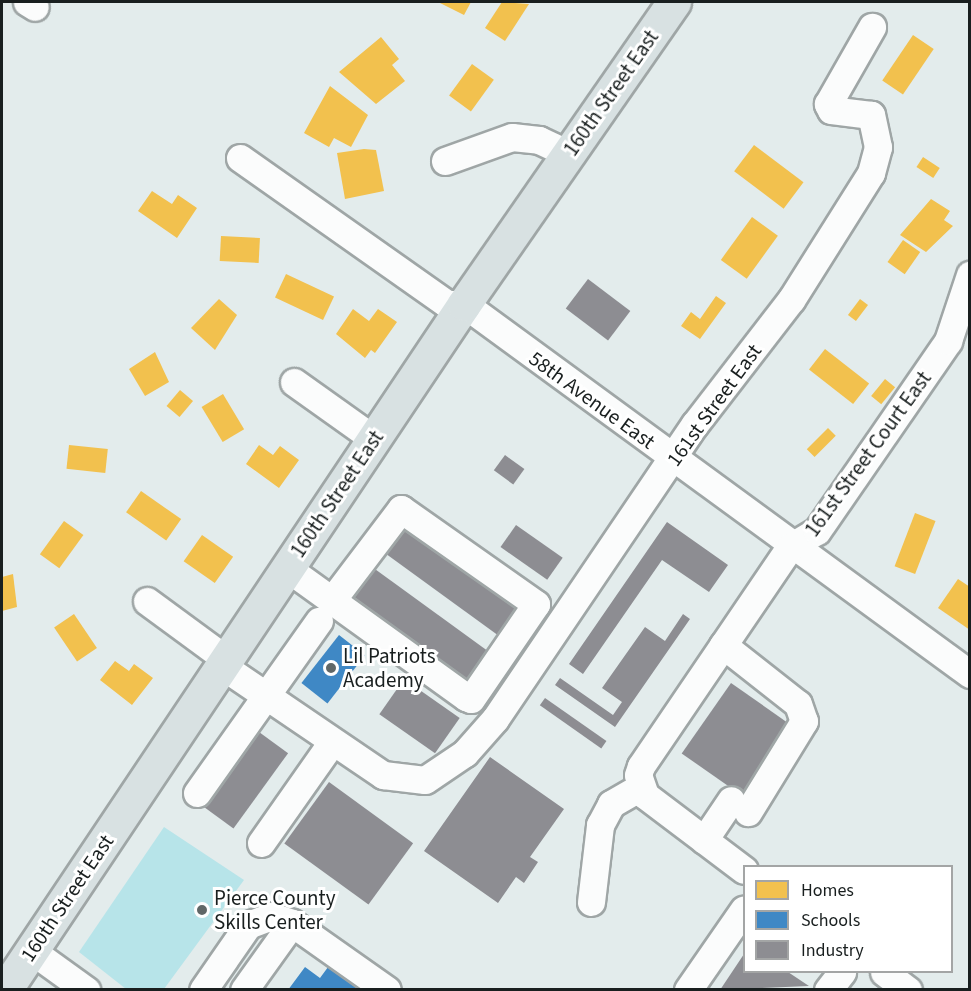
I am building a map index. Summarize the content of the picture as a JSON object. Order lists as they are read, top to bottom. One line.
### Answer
{"streets":{"main road":["160th Street East"],"street":["58th Avenue East","161st Street East","161st Street Court East"]},"crossings":[["160th Street East","58th Avenue East"],["58th Avenue East","161st Street East"],["58th Avenue East","161st Street Court East"]],"places":["Lil Patriots Academy","Pierce County Skills Center"],"legend":["Homes","Schools","Industry"]}
